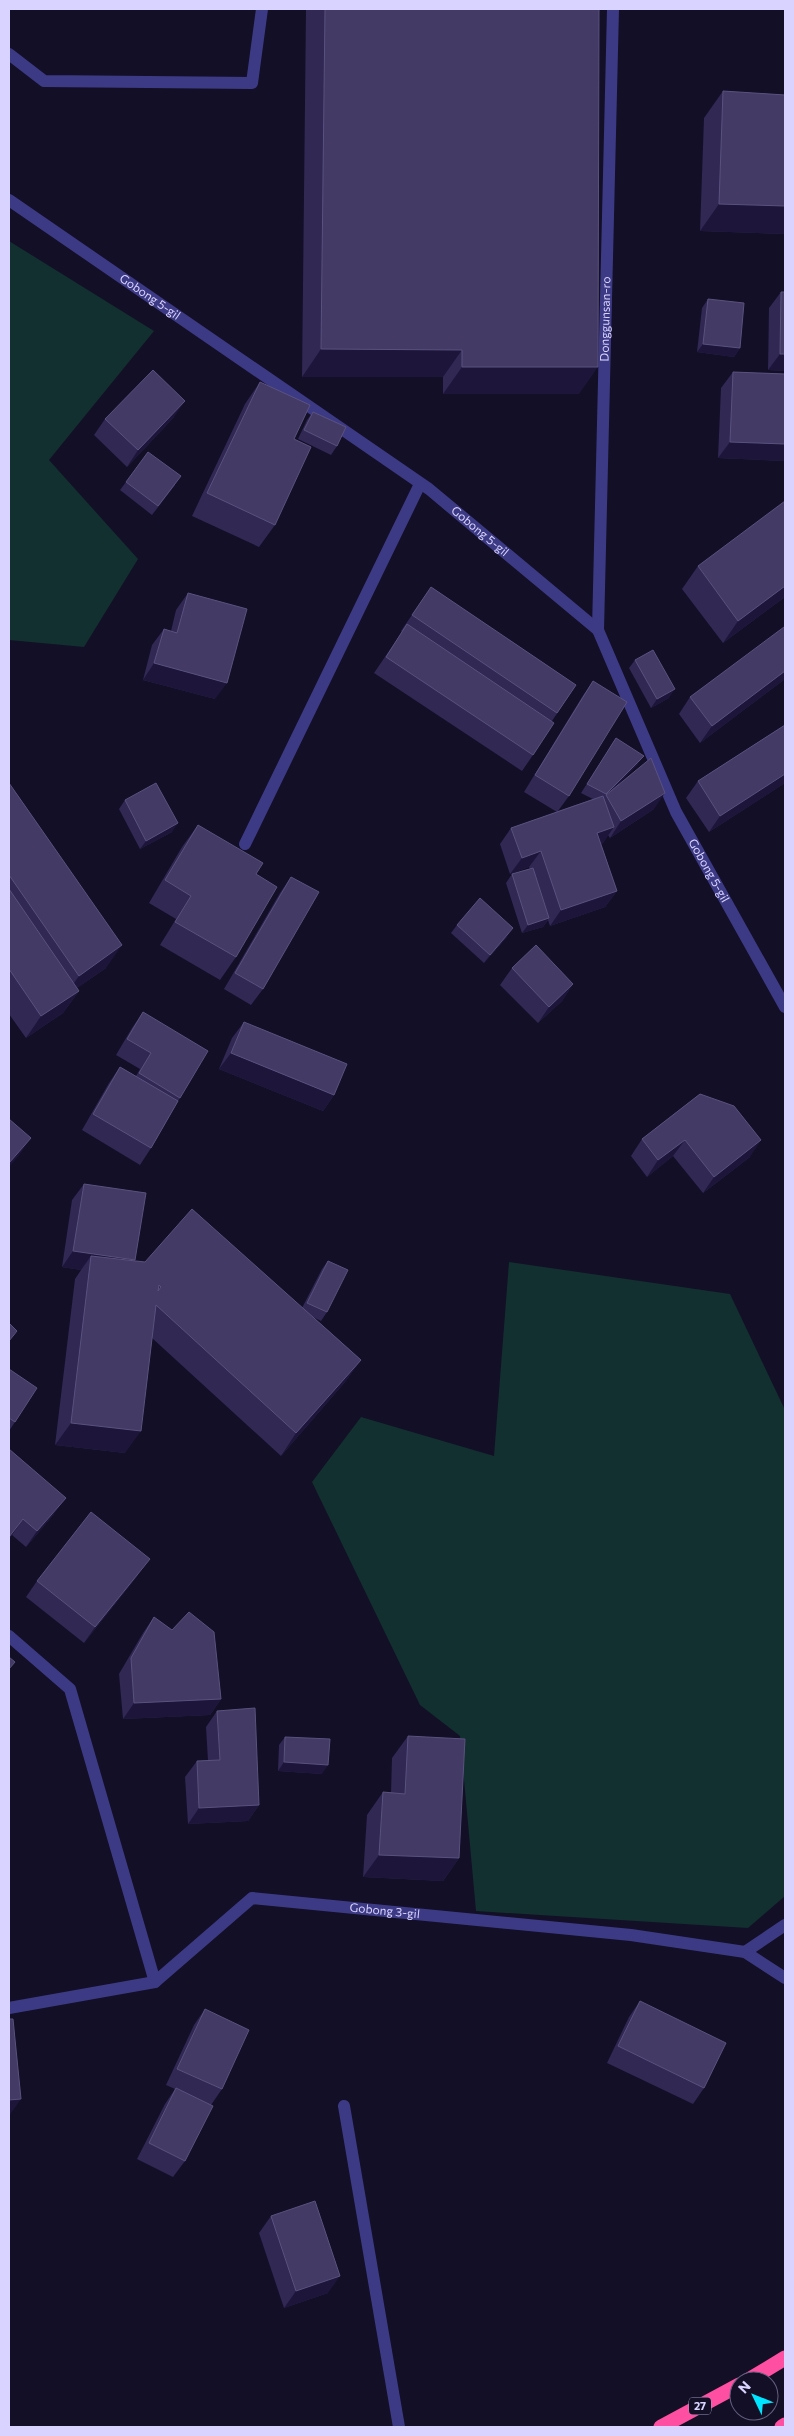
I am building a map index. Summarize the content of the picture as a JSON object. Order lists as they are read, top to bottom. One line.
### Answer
{"streets":{"highway":["27"],"street":["Gobong 5-gil","Donggunsan-ro","Gobong 3-gil"]},"crossings":[["Gobong 5-gil","Donggunsan-ro"]],"north":"top left"}
